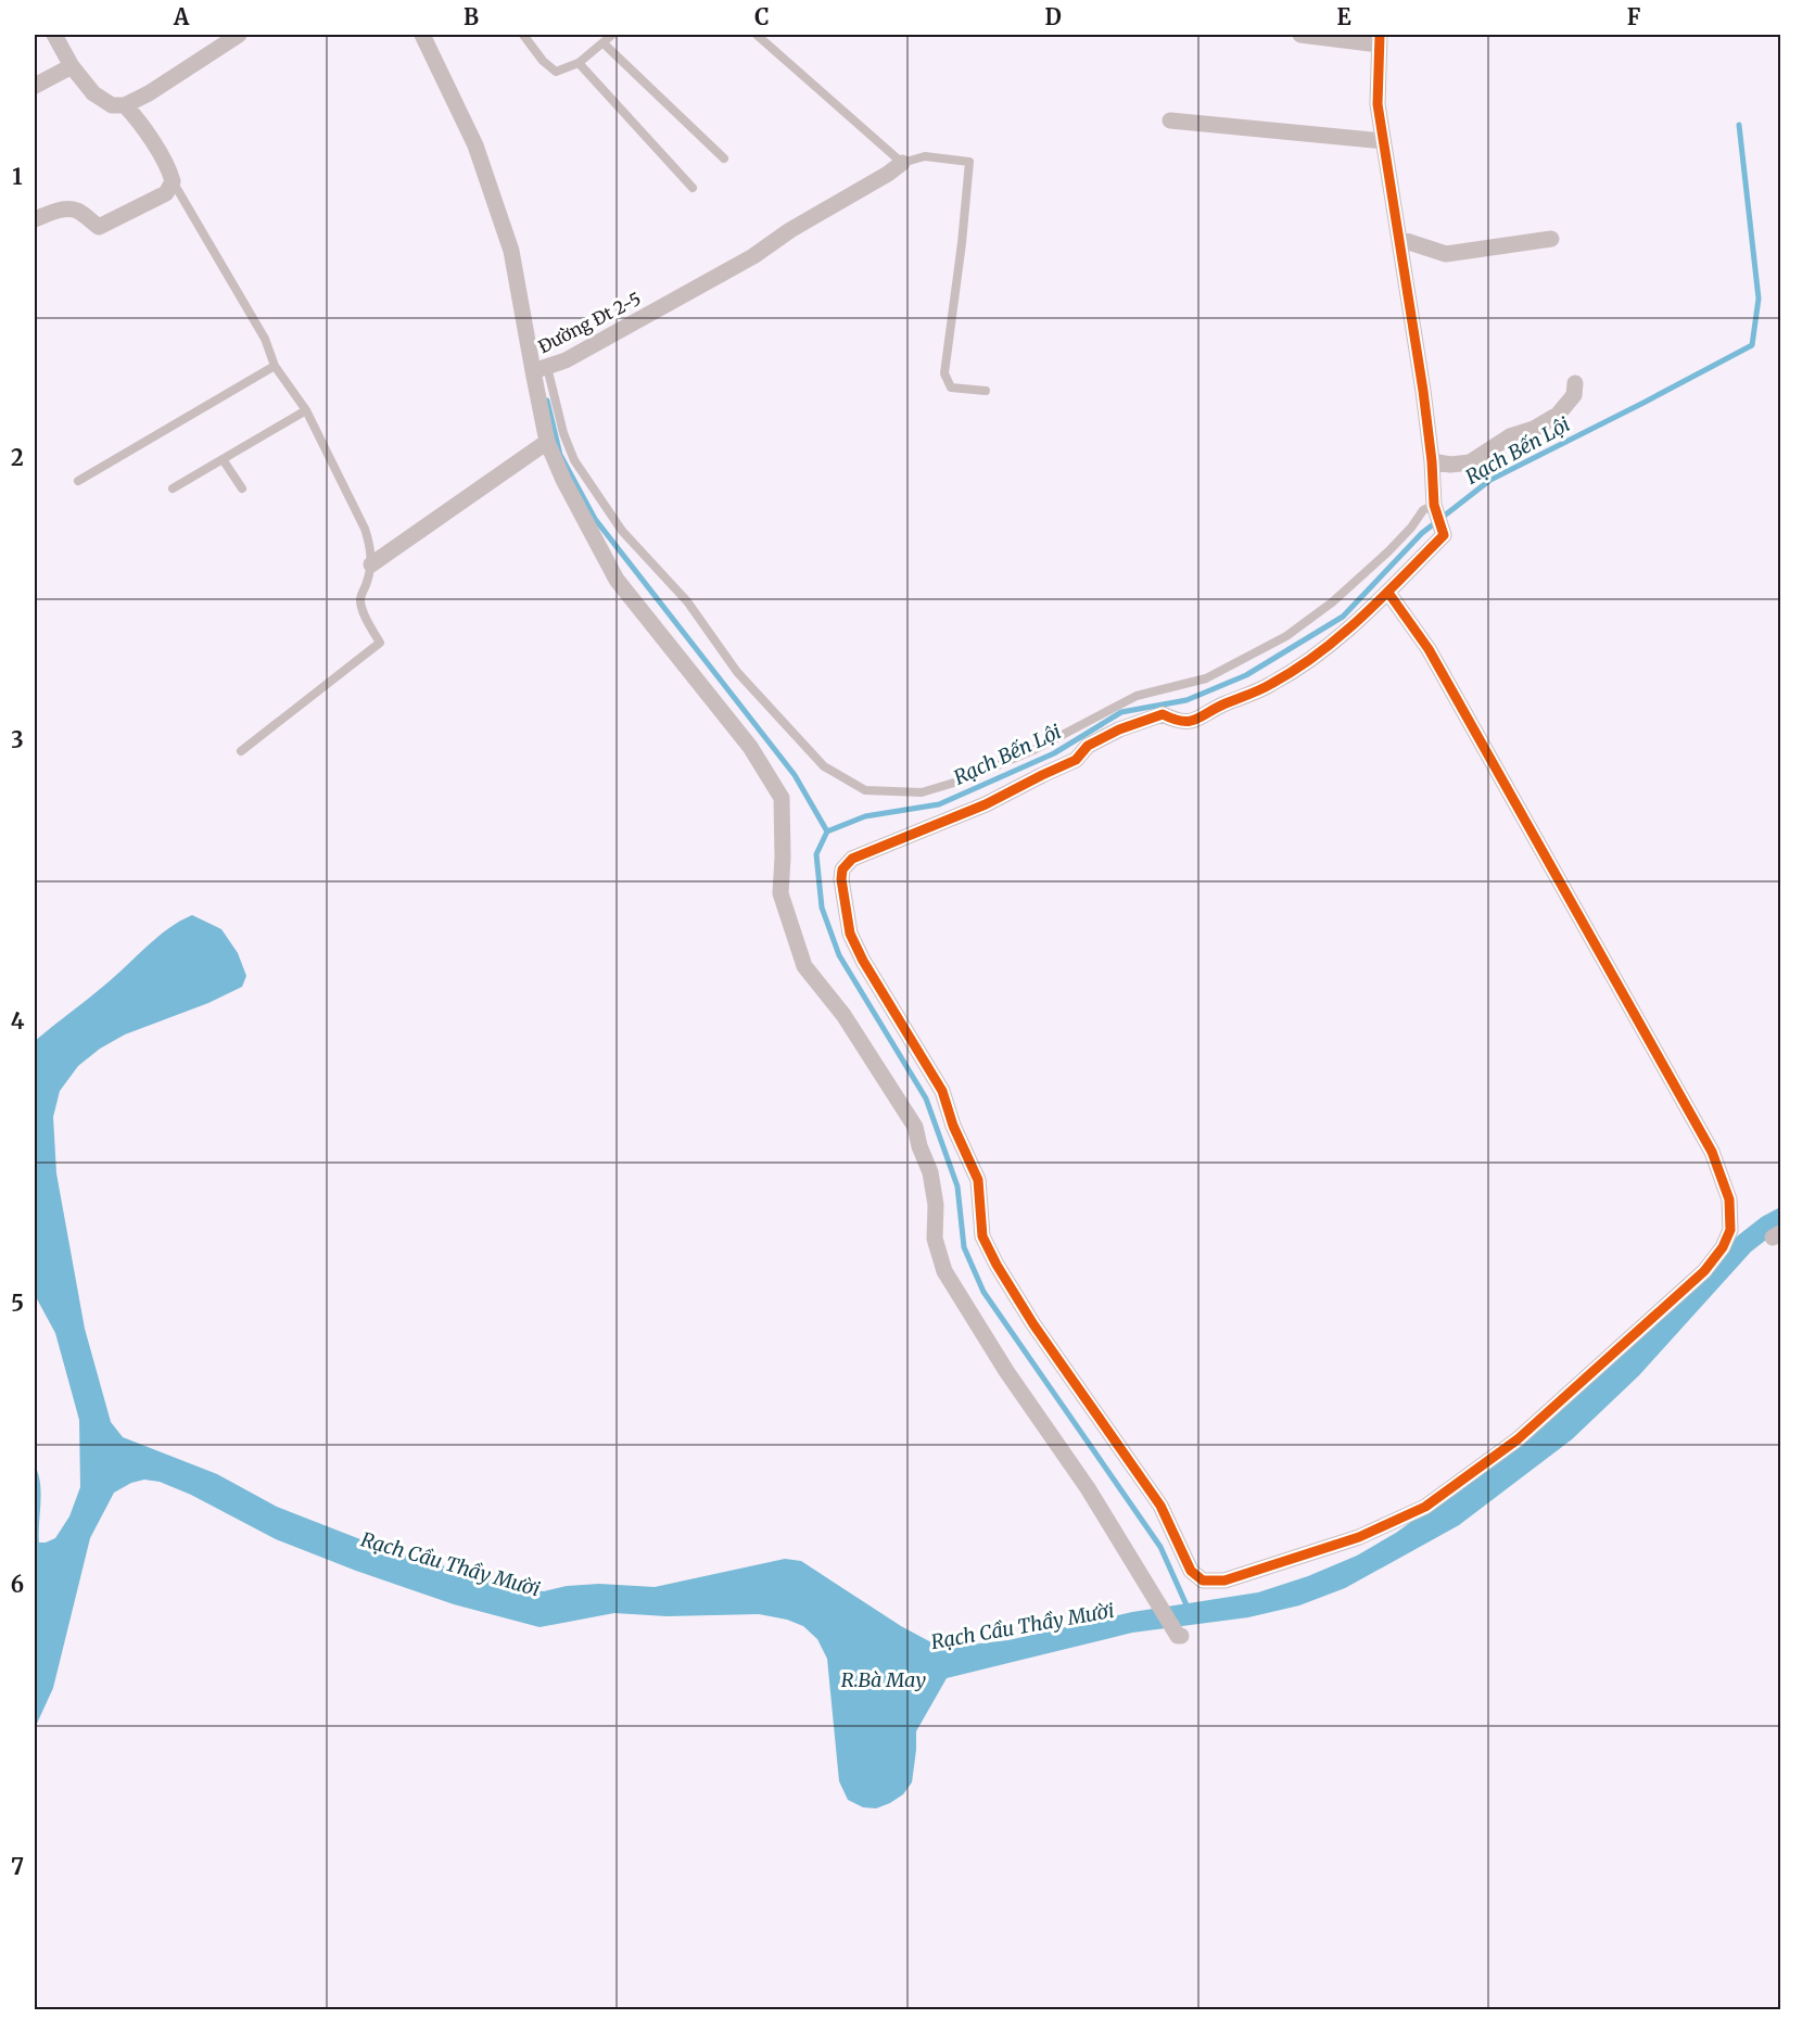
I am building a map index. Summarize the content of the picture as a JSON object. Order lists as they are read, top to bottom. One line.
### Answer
{"streets":{"street":["Đường Đt 2-5"]},"water":["Rạch Bến Lội","Rạch Cầu Thầy Mười","R.Bà May"],"grid":{"columns":["A","B","C","D","E","F"],"rows":["1","2","3","4","5","6","7"]}}
